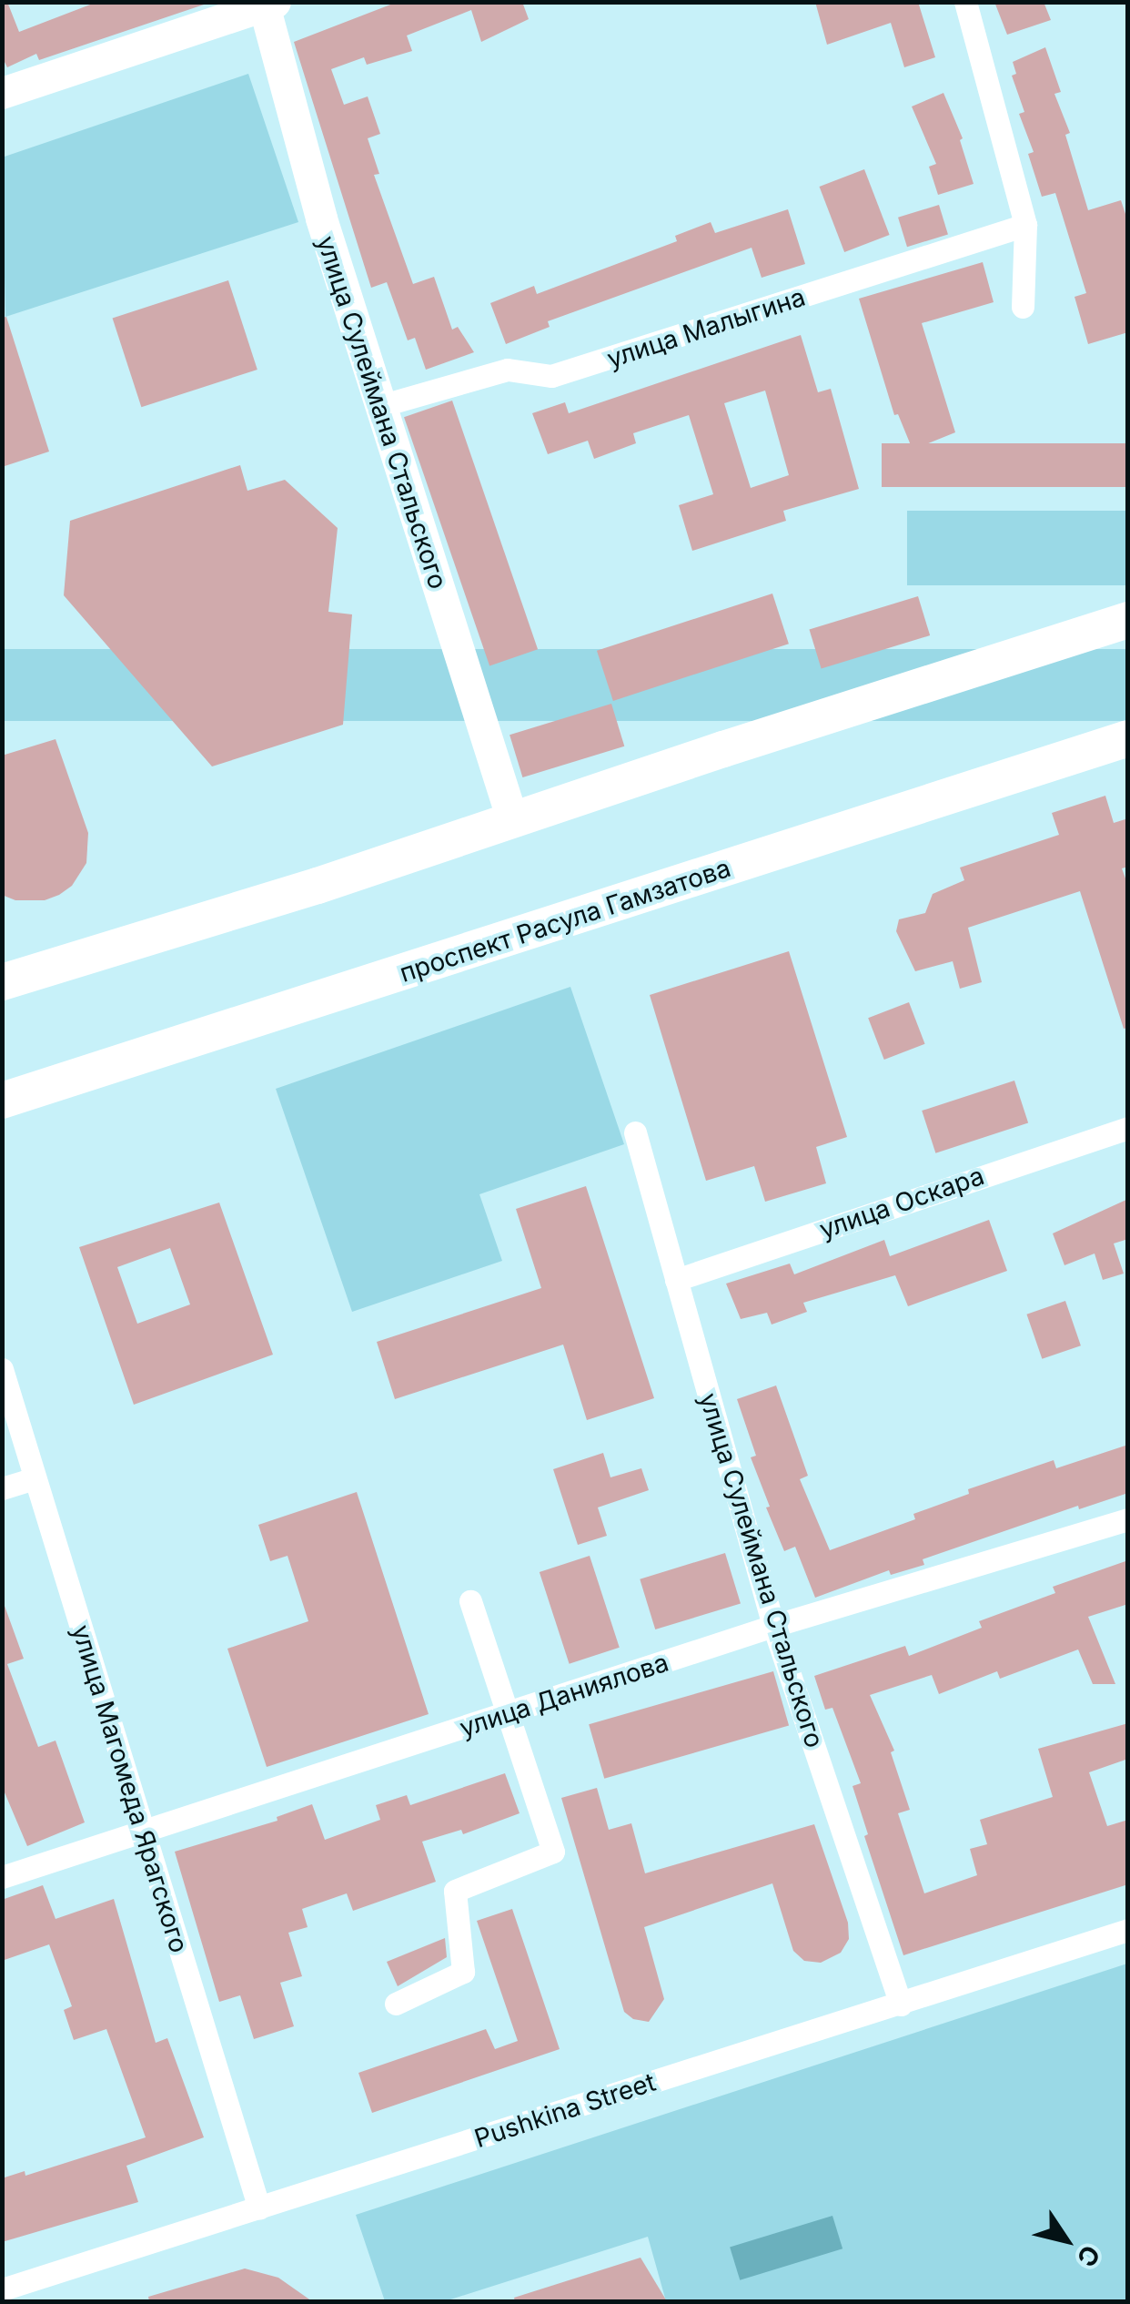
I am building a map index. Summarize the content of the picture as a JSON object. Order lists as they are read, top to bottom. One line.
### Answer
{"streets":{"main road":["улица Сулеймана Стальского","проспект Расула Гамзатова"],"street":["улица Малыгина","улица Оскара","улица Даниялова","улица Магомеда Ярагского","Pushkina Street"]},"crossings":[["улица Малыгина","улица Сулеймана Стальского"],["улица Сулеймана Стальского","улица Оскара"],["улица Сулеймана Стальского","улица Даниялова"],["улица Сулеймана Стальского","Pushkina Street"],["улица Даниялова","улица Магомеда Ярагского"],["улица Магомеда Ярагского","Pushkina Street"]],"north":"bottom right"}
